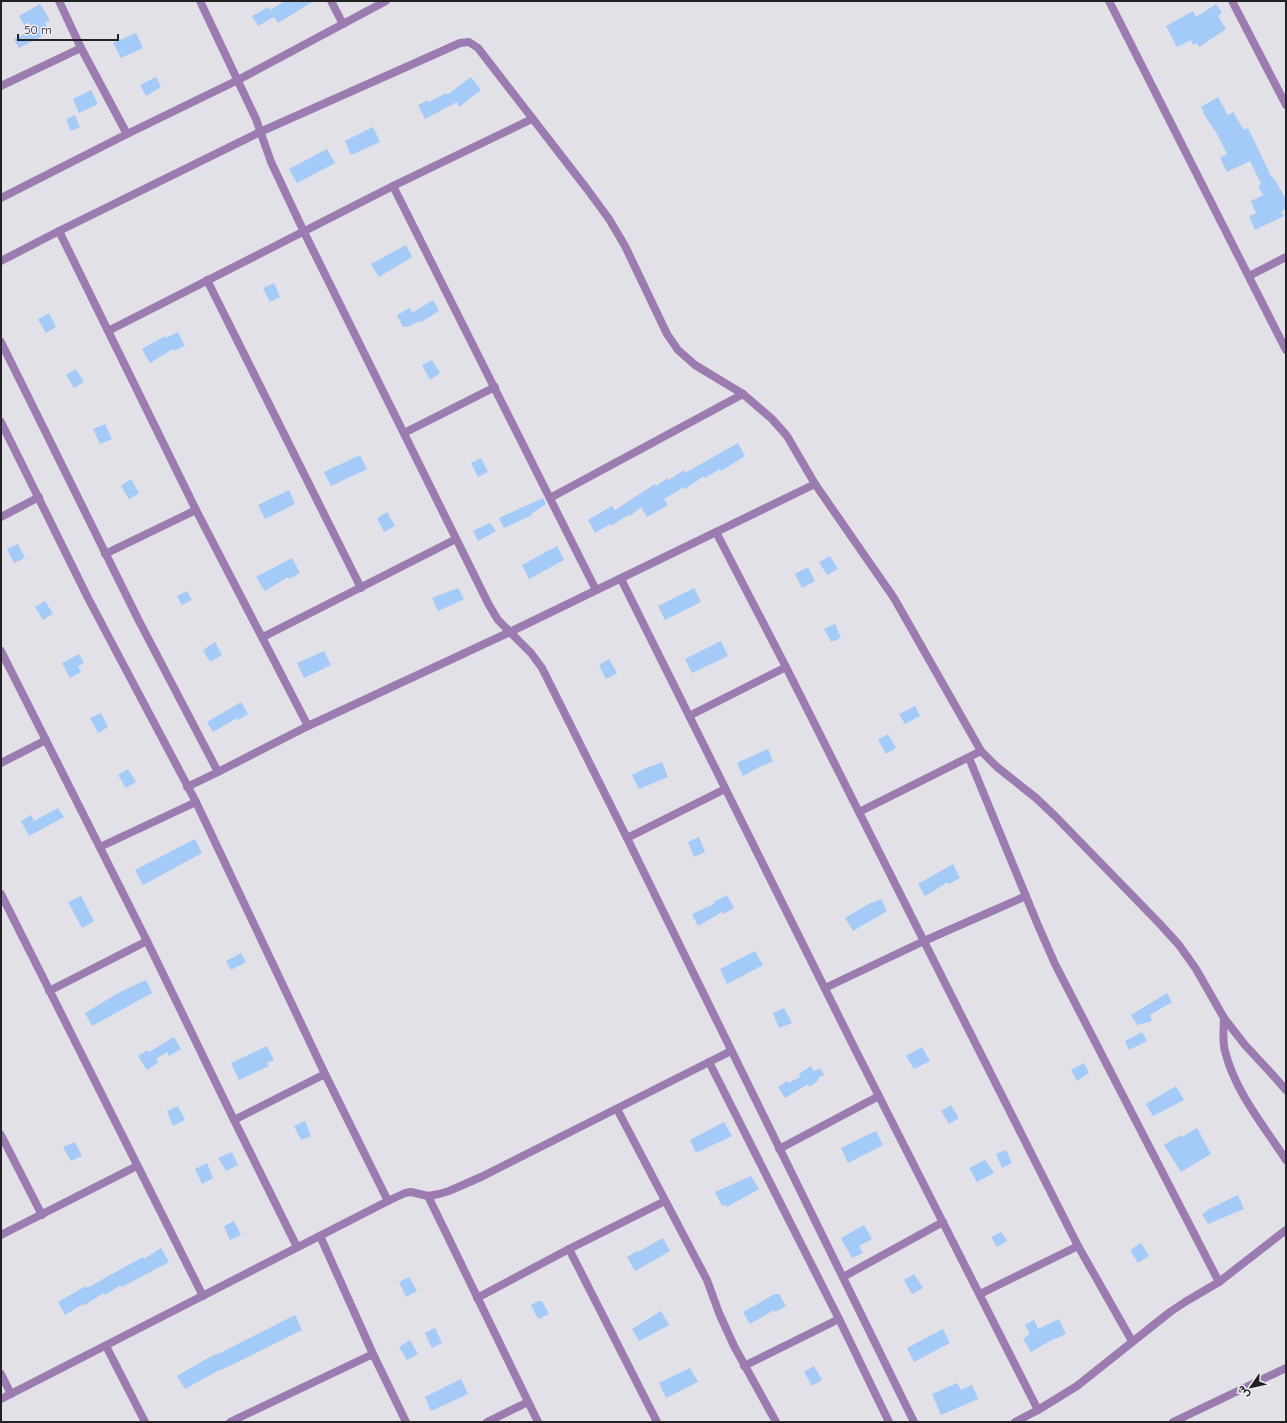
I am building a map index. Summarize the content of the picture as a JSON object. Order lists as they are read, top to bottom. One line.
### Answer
{"scale_bar":"50 m","north":"bottom left"}
